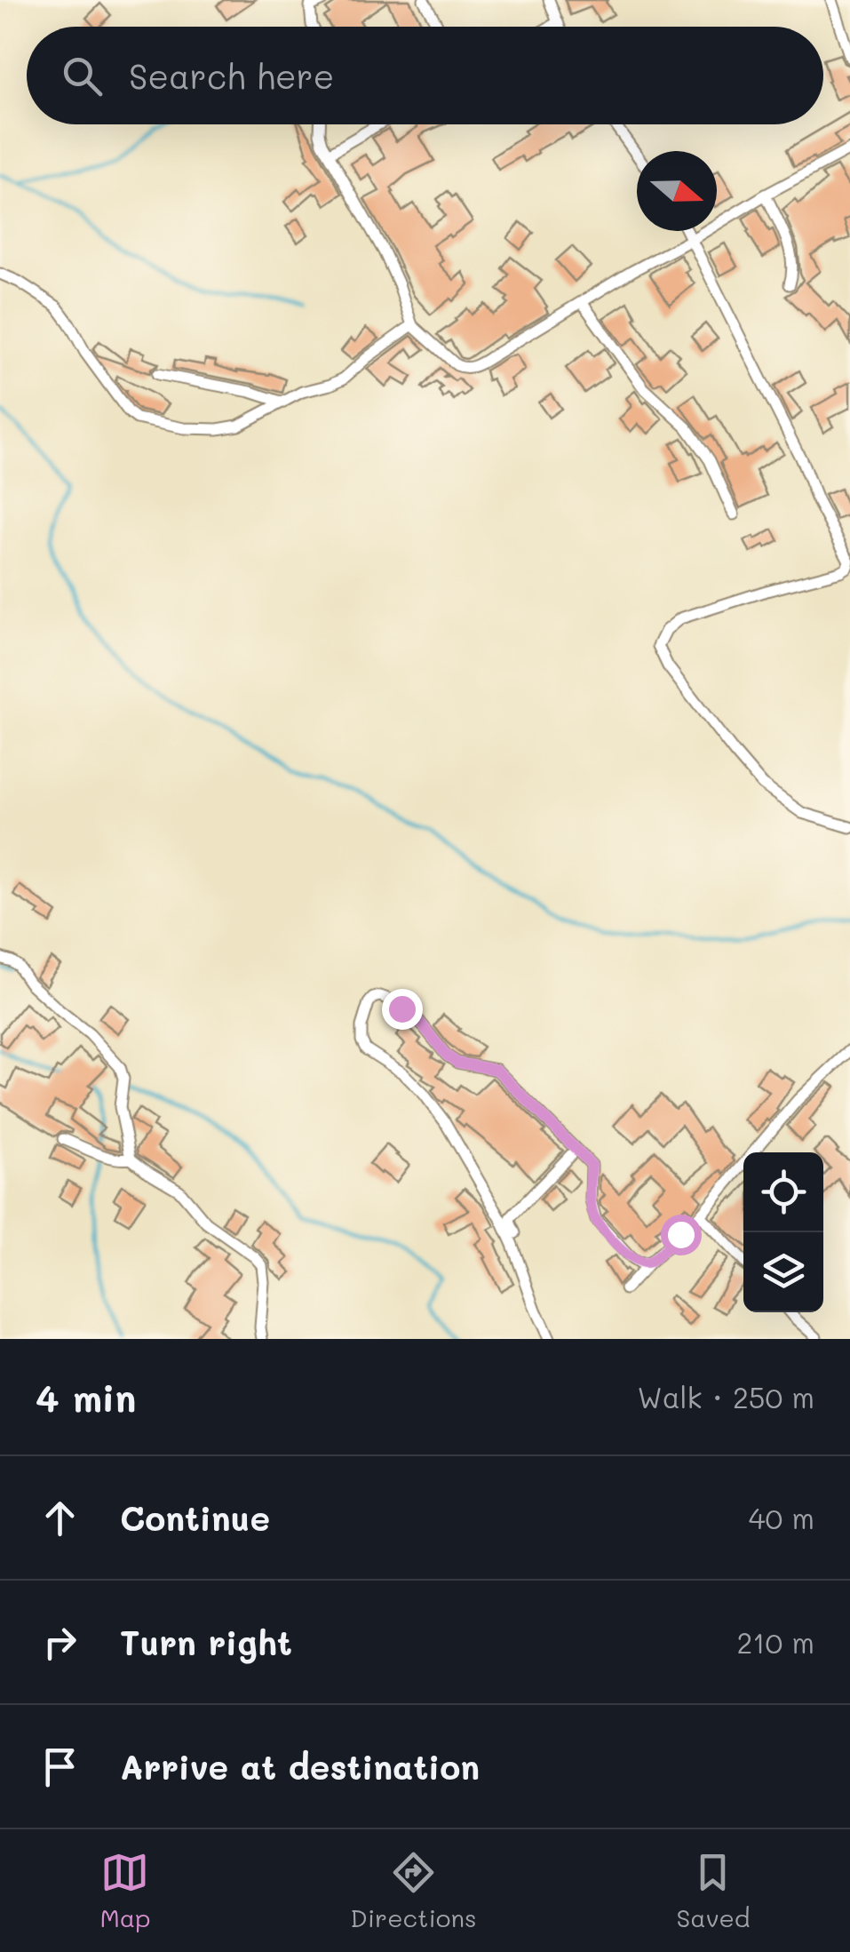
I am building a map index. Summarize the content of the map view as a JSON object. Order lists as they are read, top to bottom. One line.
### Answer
{"north":"right","page":{"search":"Search here","heading":["4 min","Walk · 250 m"],"list":[["Continue","40 m"],["Turn right","210 m"],"Arrive at destination"],"nav":["Map","Directions","Saved"]}}
